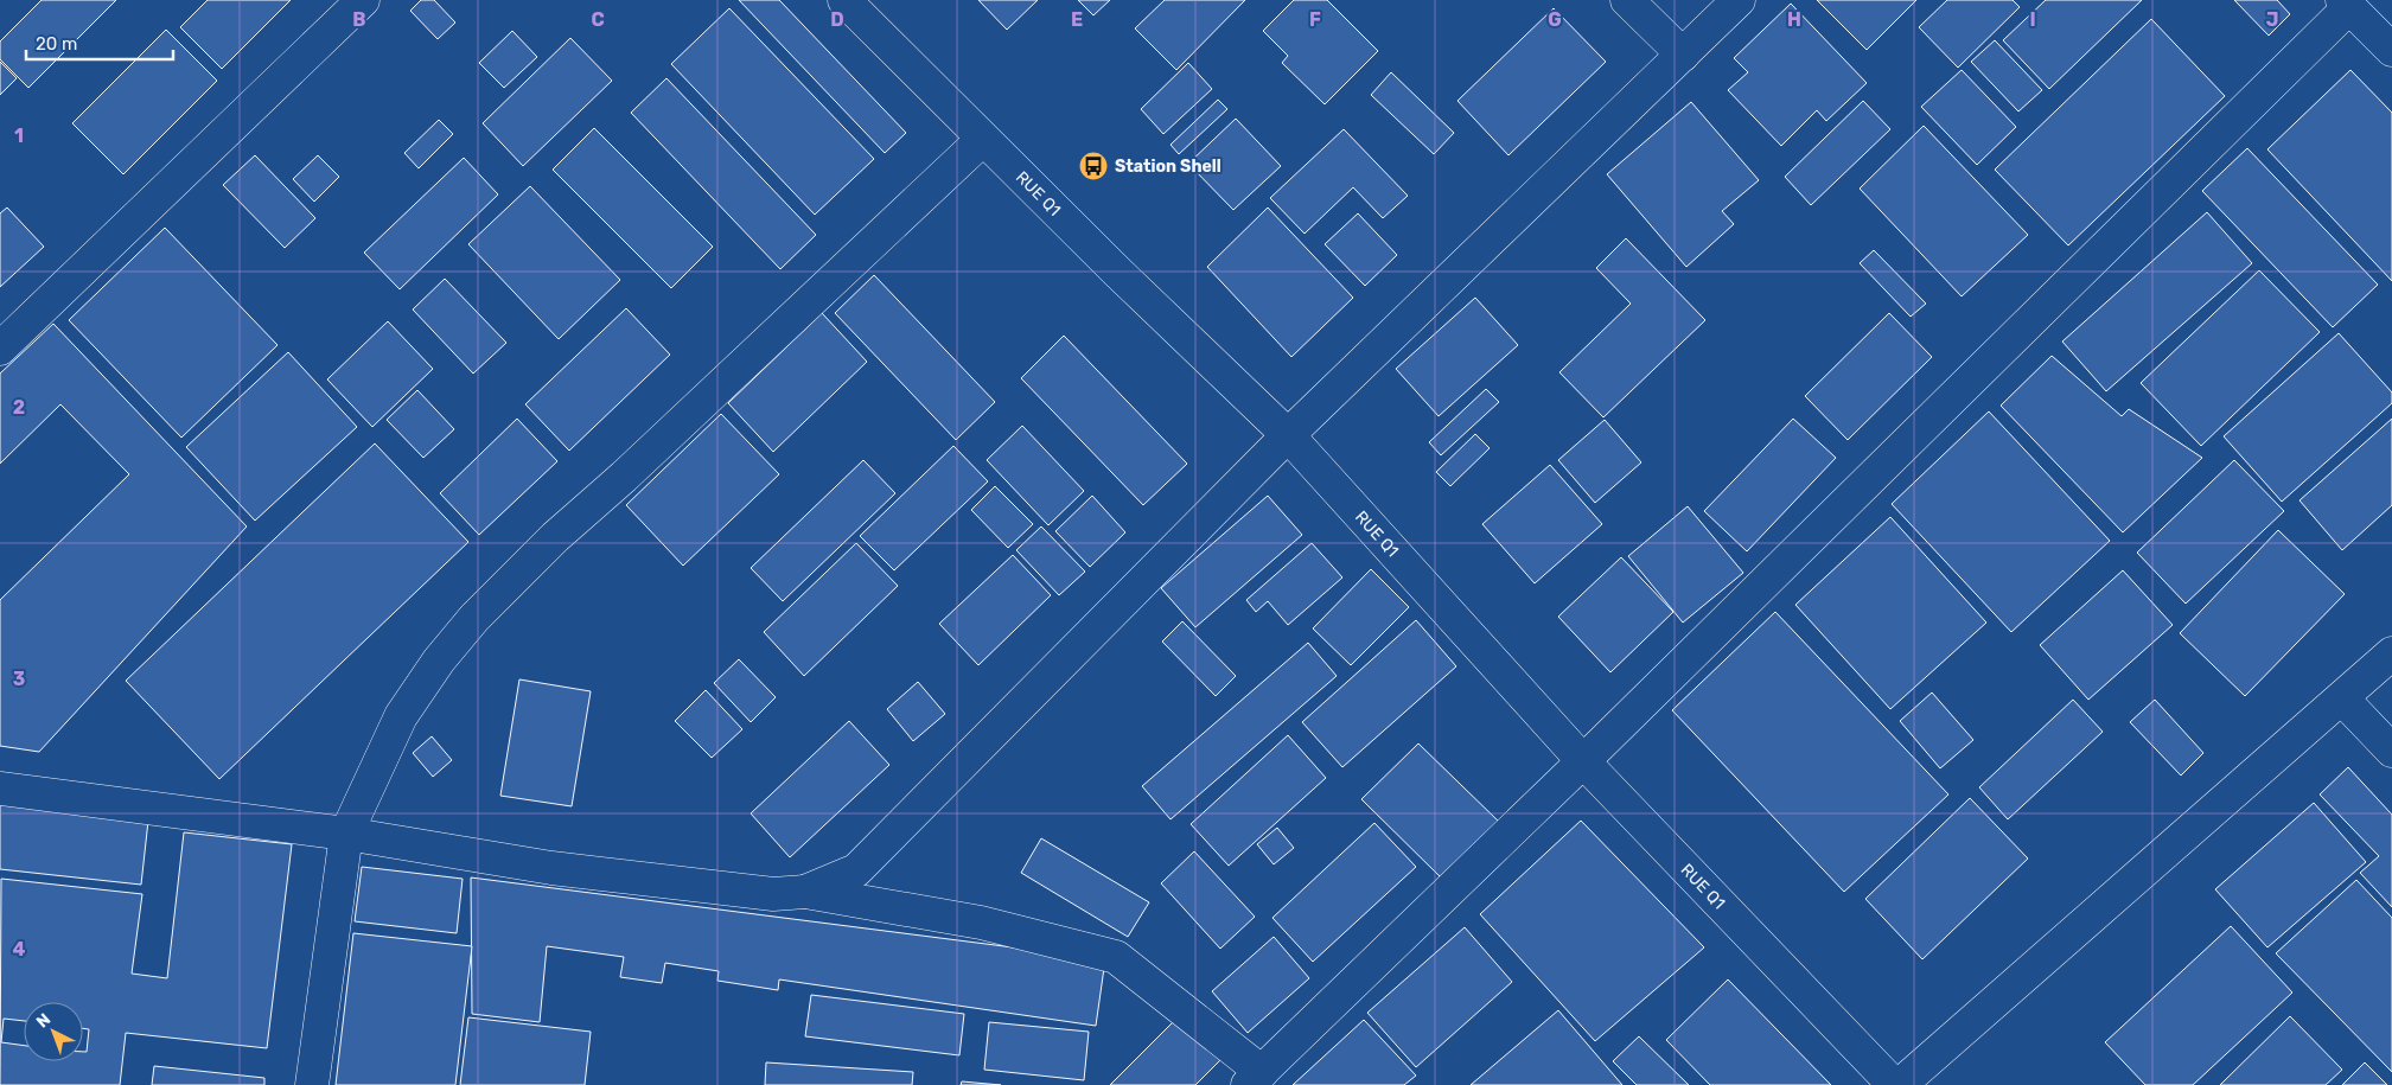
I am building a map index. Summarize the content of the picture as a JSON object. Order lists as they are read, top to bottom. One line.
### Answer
{"streets":{"street":["RUE Q1"]},"places":{"bus stop":["Station Shell"]},"scale_bar":"20 m","north":"top left","grid":{"columns":["B","C","D","E","F","G","H","I","J"],"rows":["1","2","3","4"]}}
